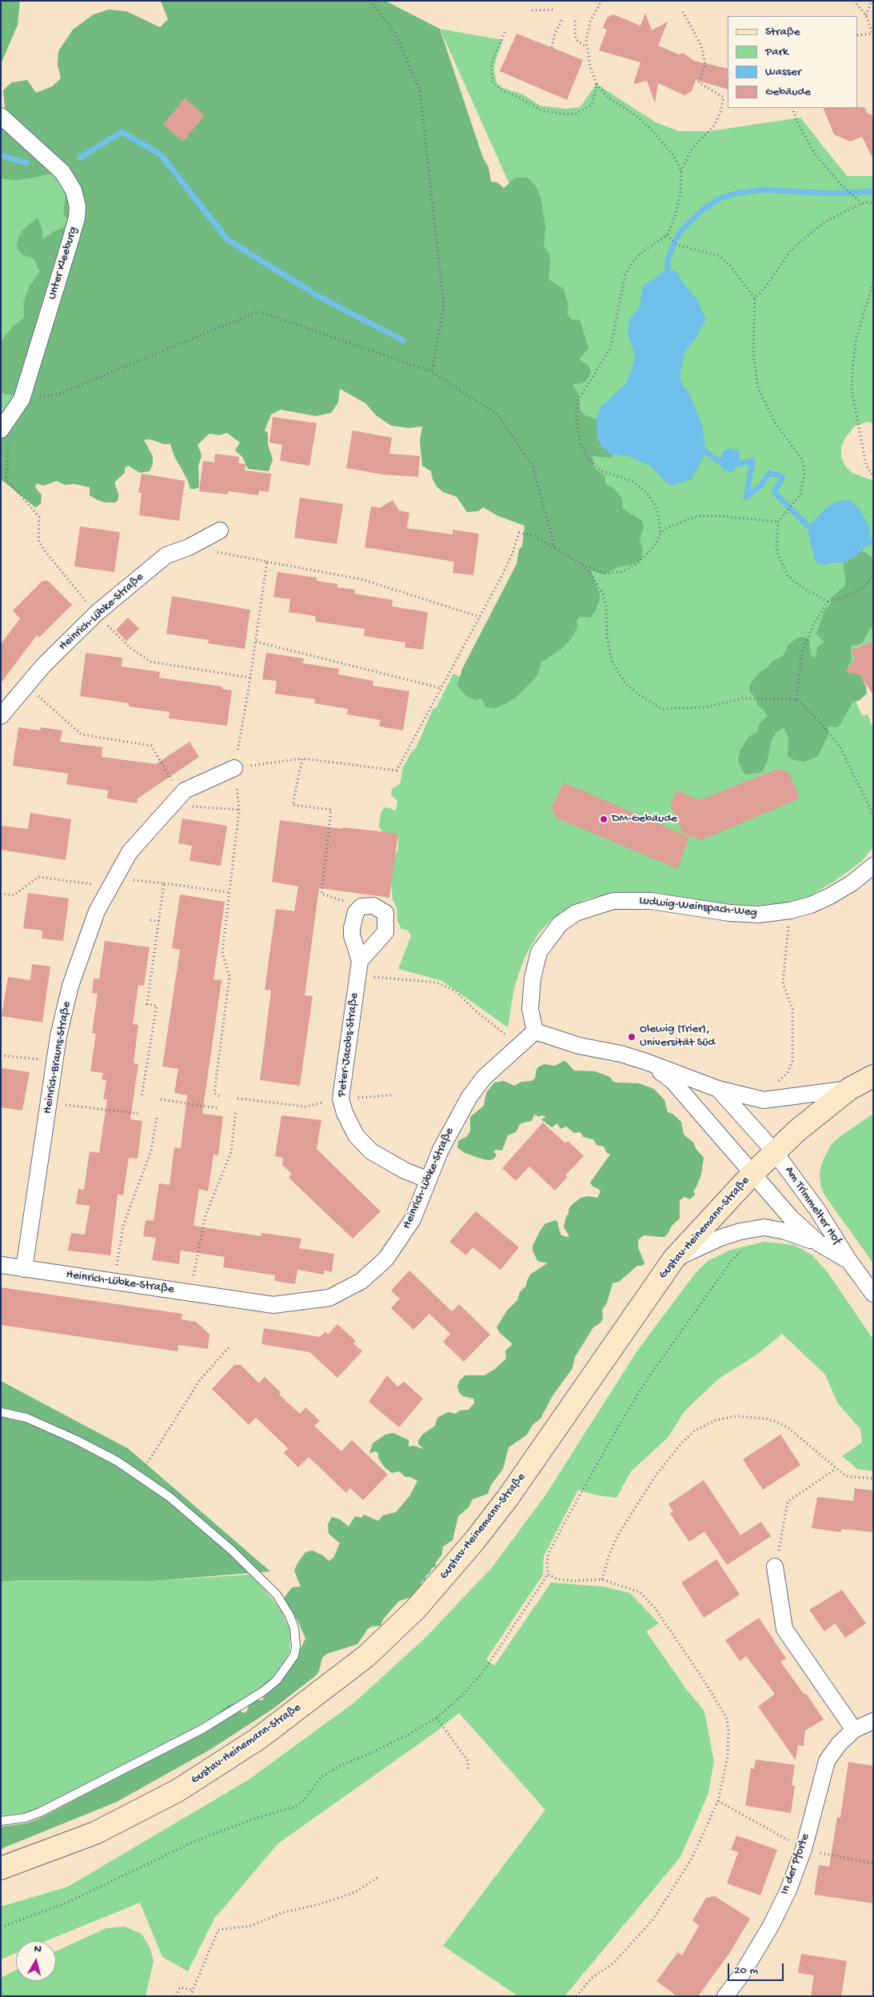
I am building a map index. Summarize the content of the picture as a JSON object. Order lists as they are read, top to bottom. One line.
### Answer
{"streets":{"main road":["Gustav-Heinemann-Straße"],"street":["Unter Kleeburg","Heinrich-Lübke-Straße","Ludwig-Weinspach-Weg","Peter-Jacobs-Straße","Heinrich-Brauns-Straße","Am Trimmelter Hof","In der Pforte"]},"crossings":[["Heinrich-Lübke-Straße","Ludwig-Weinspach-Weg"],["Heinrich-Lübke-Straße","Peter-Jacobs-Straße"],["Heinrich-Lübke-Straße","Heinrich-Brauns-Straße"],["Am Trimmelter Hof","Gustav-Heinemann-Straße"]],"places":["DM-Gebäude","Olewig (Trier), Universität Süd"],"legend":["Straße","Park","Wasser","Gebäude"],"scale_bar":"20 m","north":"top"}
